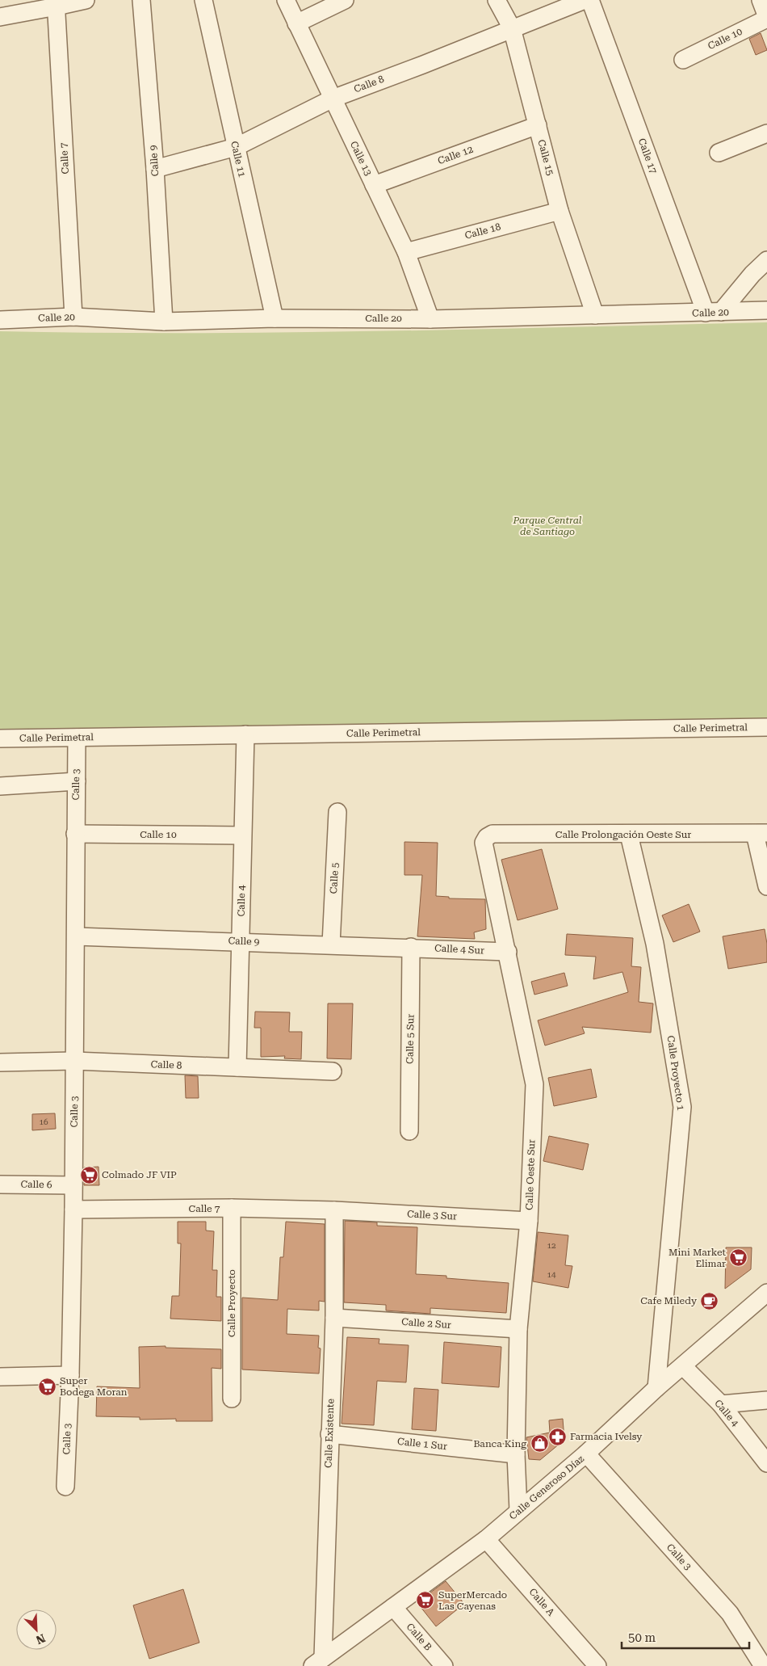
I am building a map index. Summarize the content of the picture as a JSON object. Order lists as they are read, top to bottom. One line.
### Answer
{"streets":{"street":["Calle 10","Calle 8","Calle 12","Calle 17","Calle 15","Calle 7","Calle 13","Calle 11","Calle 9","Calle 18","Calle 20","Calle Perimetral","Calle 3","Calle Prolongación Oeste Sur","Calle 5","Calle 4","Calle 4 Sur","Calle 5 Sur","Calle Proyecto 1","Calle Oeste Sur","Calle 6","Calle 3 Sur","Calle Proyecto","Calle 2 Sur","Calle Existente","Calle 1 Sur","Calle Generoso Díaz","Calle A","Calle B"]},"crossings":[["Calle 10","Calle 3"],["Calle 10","Calle 4"],["Calle 8","Calle 15"],["Calle 8","Calle 13"],["Calle 8","Calle 11"],["Calle 8","Calle 9"],["Calle 8","Calle 3"],["Calle 8","Calle 4"],["Calle 12","Calle 15"],["Calle 12","Calle 13"],["Calle 17","Calle 20"],["Calle 15","Calle 18"],["Calle 15","Calle 20"],["Calle 7","Calle 20"],["Calle 7","Calle 3"],["Calle 7","Calle 3 Sur"],["Calle 7","Calle Proyecto"],["Calle 7","Calle Existente"],["Calle 13","Calle 18"],["Calle 13","Calle 20"],["Calle 11","Calle 20"],["Calle 9","Calle 20"],["Calle 9","Calle 3"],["Calle 9","Calle 5"],["Calle 9","Calle 4"],["Calle 9","Calle 4 Sur"],["Calle 9","Calle 5 Sur"],["Calle Perimetral","Calle 3"],["Calle Perimetral","Calle 4"],["Calle 3","Calle 6"],["Calle 3","Calle Generoso Díaz"],["Calle Prolongación Oeste Sur","Calle Proyecto 1"],["Calle Prolongación Oeste Sur","Calle Oeste Sur"],["Calle 4","Calle Generoso Díaz"],["Calle 4 Sur","Calle 5 Sur"],["Calle 4 Sur","Calle Oeste Sur"],["Calle Proyecto 1","Calle Generoso Díaz"],["Calle Oeste Sur","Calle 3 Sur"],["Calle Oeste Sur","Calle 2 Sur"],["Calle Oeste Sur","Calle 1 Sur"],["Calle Oeste Sur","Calle Generoso Díaz"],["Calle 3 Sur","Calle Existente"],["Calle 2 Sur","Calle Existente"],["Calle Existente","Calle 1 Sur"],["Calle Existente","Calle Generoso Díaz"],["Calle Generoso Díaz","Calle A"],["Calle Generoso Díaz","Calle B"]],"parks":["Parque Central de Santiago"],"places":{"supermarket":["Colmado JF VIP","Mini Market Elimar","Super Bodega Moran","SuperMercado Las Cayenas"],"cafe":["Cafe Miledy"],"pharmacy":["Farmacia Ivelsy"],"shop":["Banca King"]},"house_numbers":["16","12","14"],"scale_bar":"50 m","north":"bottom right"}
